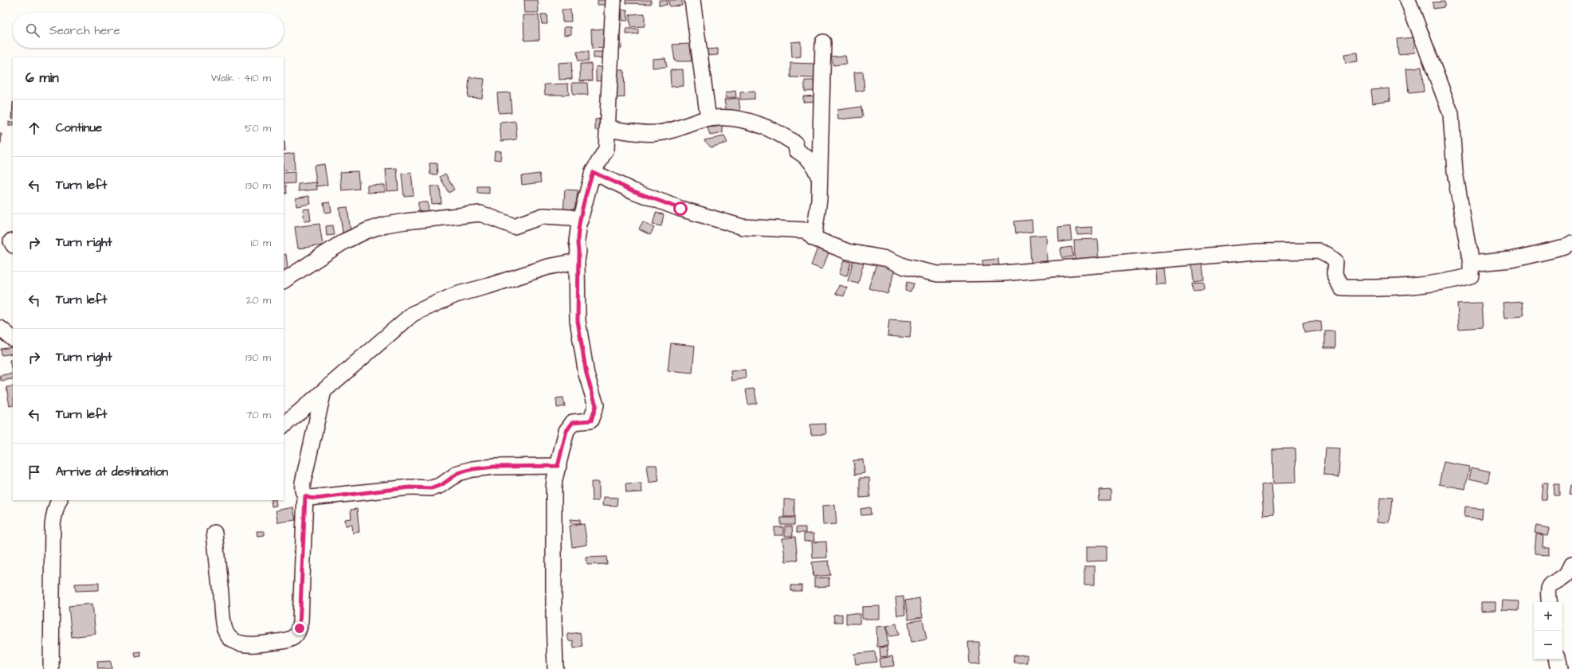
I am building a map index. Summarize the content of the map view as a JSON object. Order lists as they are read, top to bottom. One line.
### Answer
{"page":{"search":"Search here","heading":["6 min","Walk · 410 m"],"list":[["Continue","50 m"],["Turn left","130 m"],["Turn right","10 m"],["Turn left","20 m"],["Turn right","130 m"],["Turn left","70 m"],"Arrive at destination"],"map_buttons":["+","−"]}}
